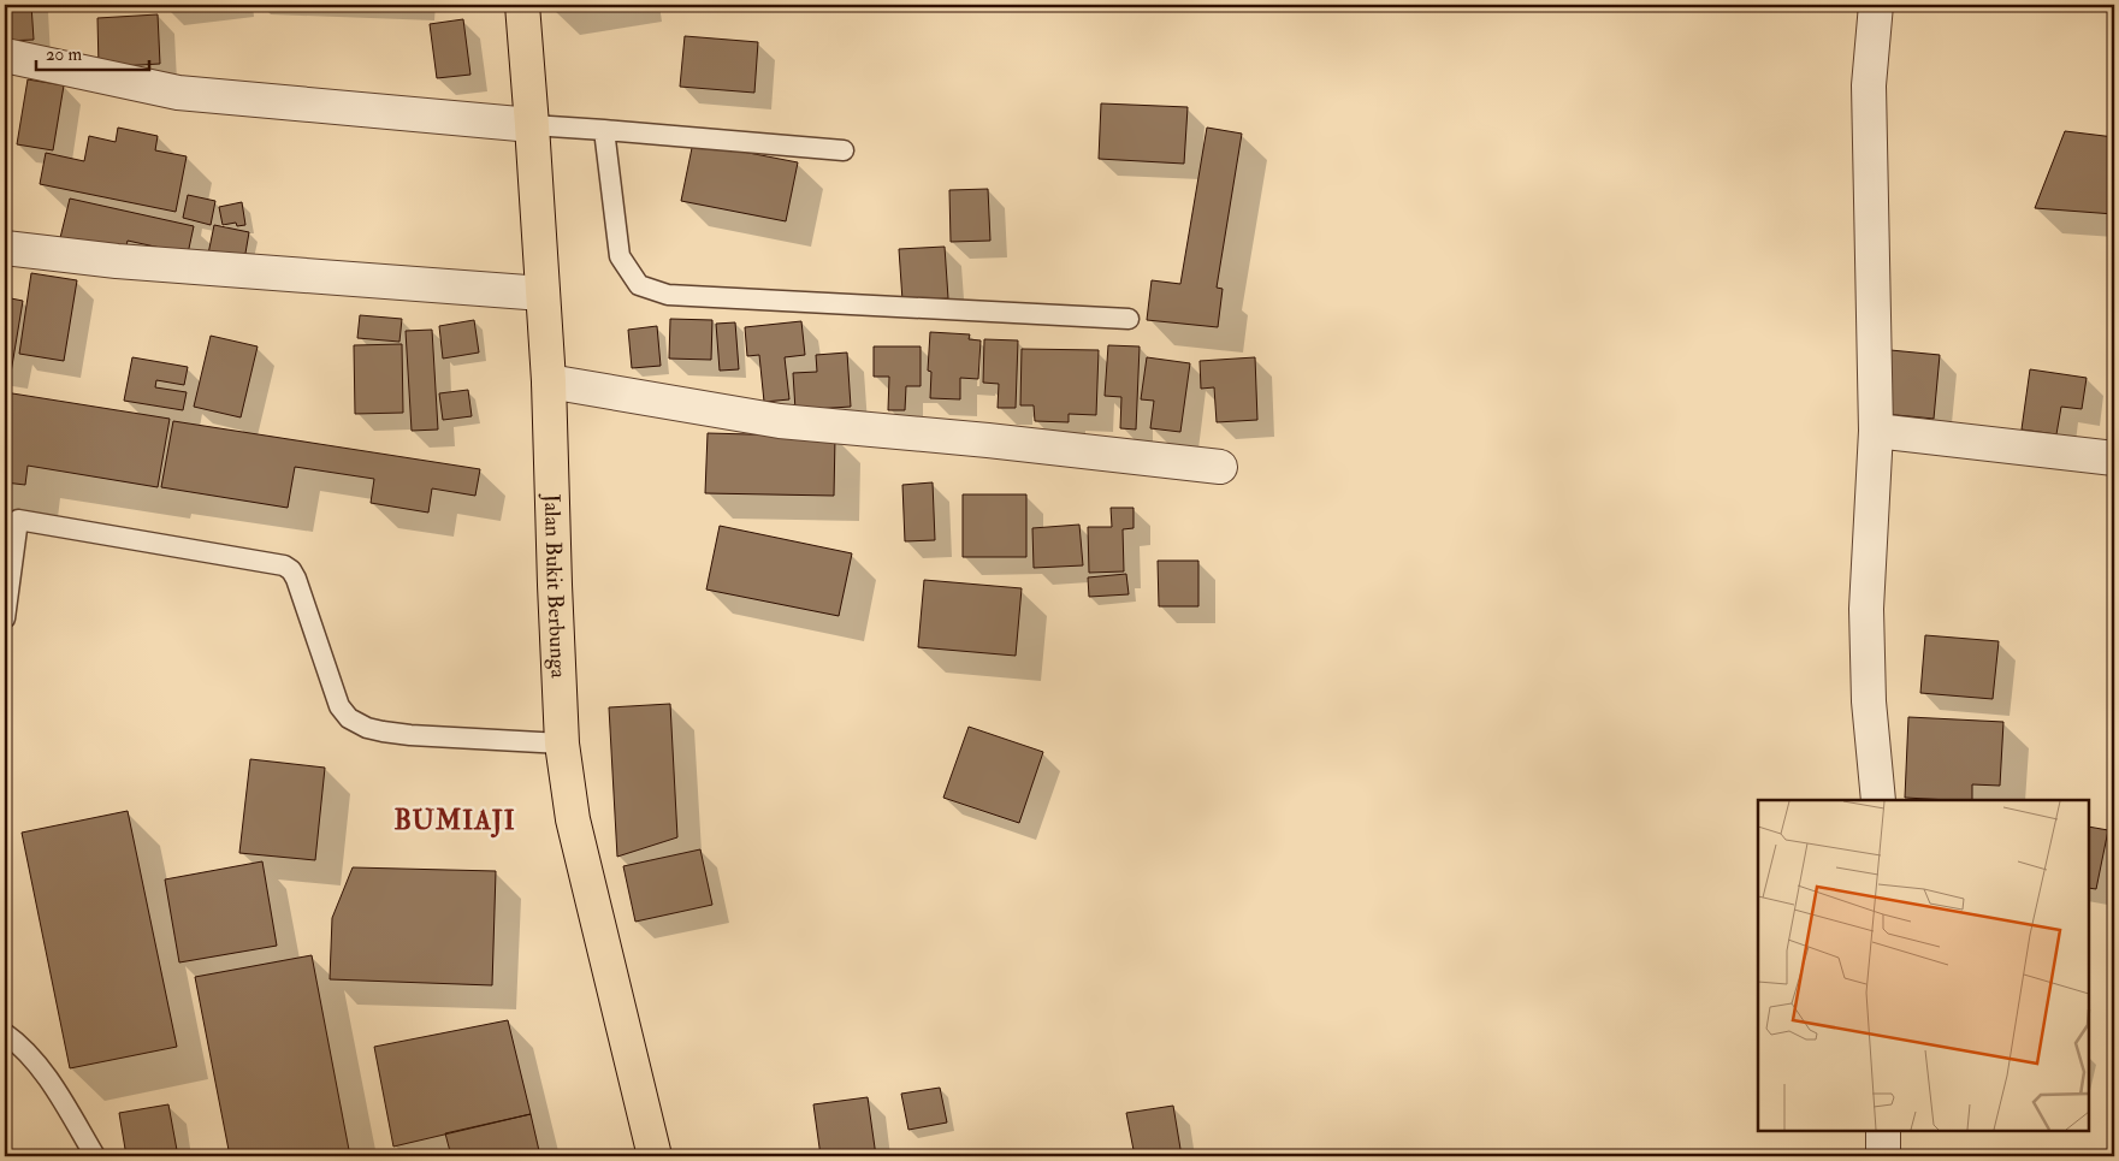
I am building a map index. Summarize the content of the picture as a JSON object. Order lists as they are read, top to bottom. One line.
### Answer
{"streets":{"main road":["Jalan Bukit Berbunga"]},"districts":["BUMIAJI"],"scale_bar":"20 m"}
